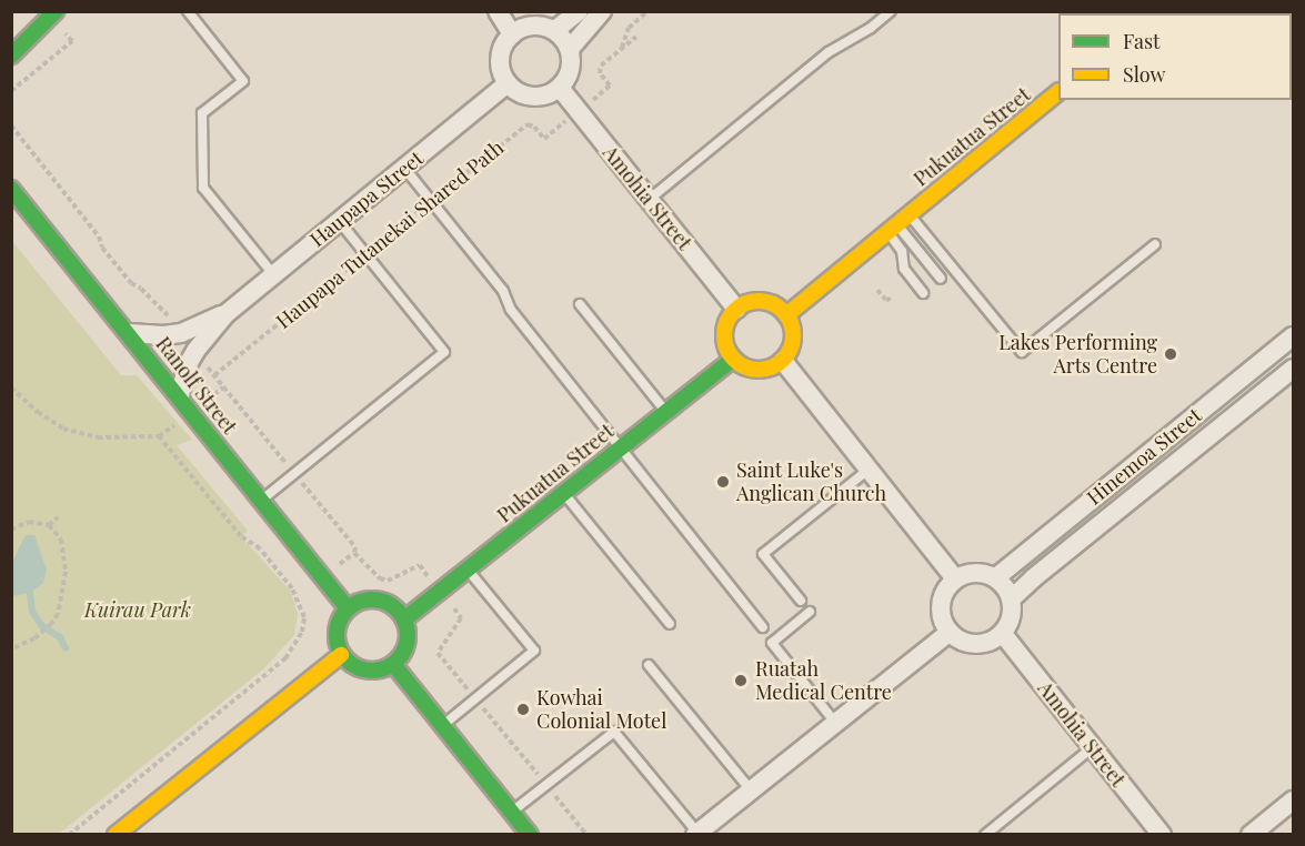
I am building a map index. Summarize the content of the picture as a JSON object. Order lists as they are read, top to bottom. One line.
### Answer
{"streets":{"main road":["Pukuatua Street","Ranolf Street"],"street":["Amohia Street","Haupapa Street","Hinemoa Street"],"path":["Haupapa Tutanekai Shared Path"]},"crossings":[["Pukuatua Street","Amohia Street"],["Pukuatua Street","Ranolf Street"],["Amohia Street","Haupapa Street"],["Amohia Street","Hinemoa Street"],["Haupapa Street","Ranolf Street"]],"parks":["Kuirau Park"],"places":["Lakes Performing Arts Centre","Saint Luke's Anglican Church","Ruatah Medical Centre","Kowhai Colonial Motel"],"legend":["Fast","Slow"]}
